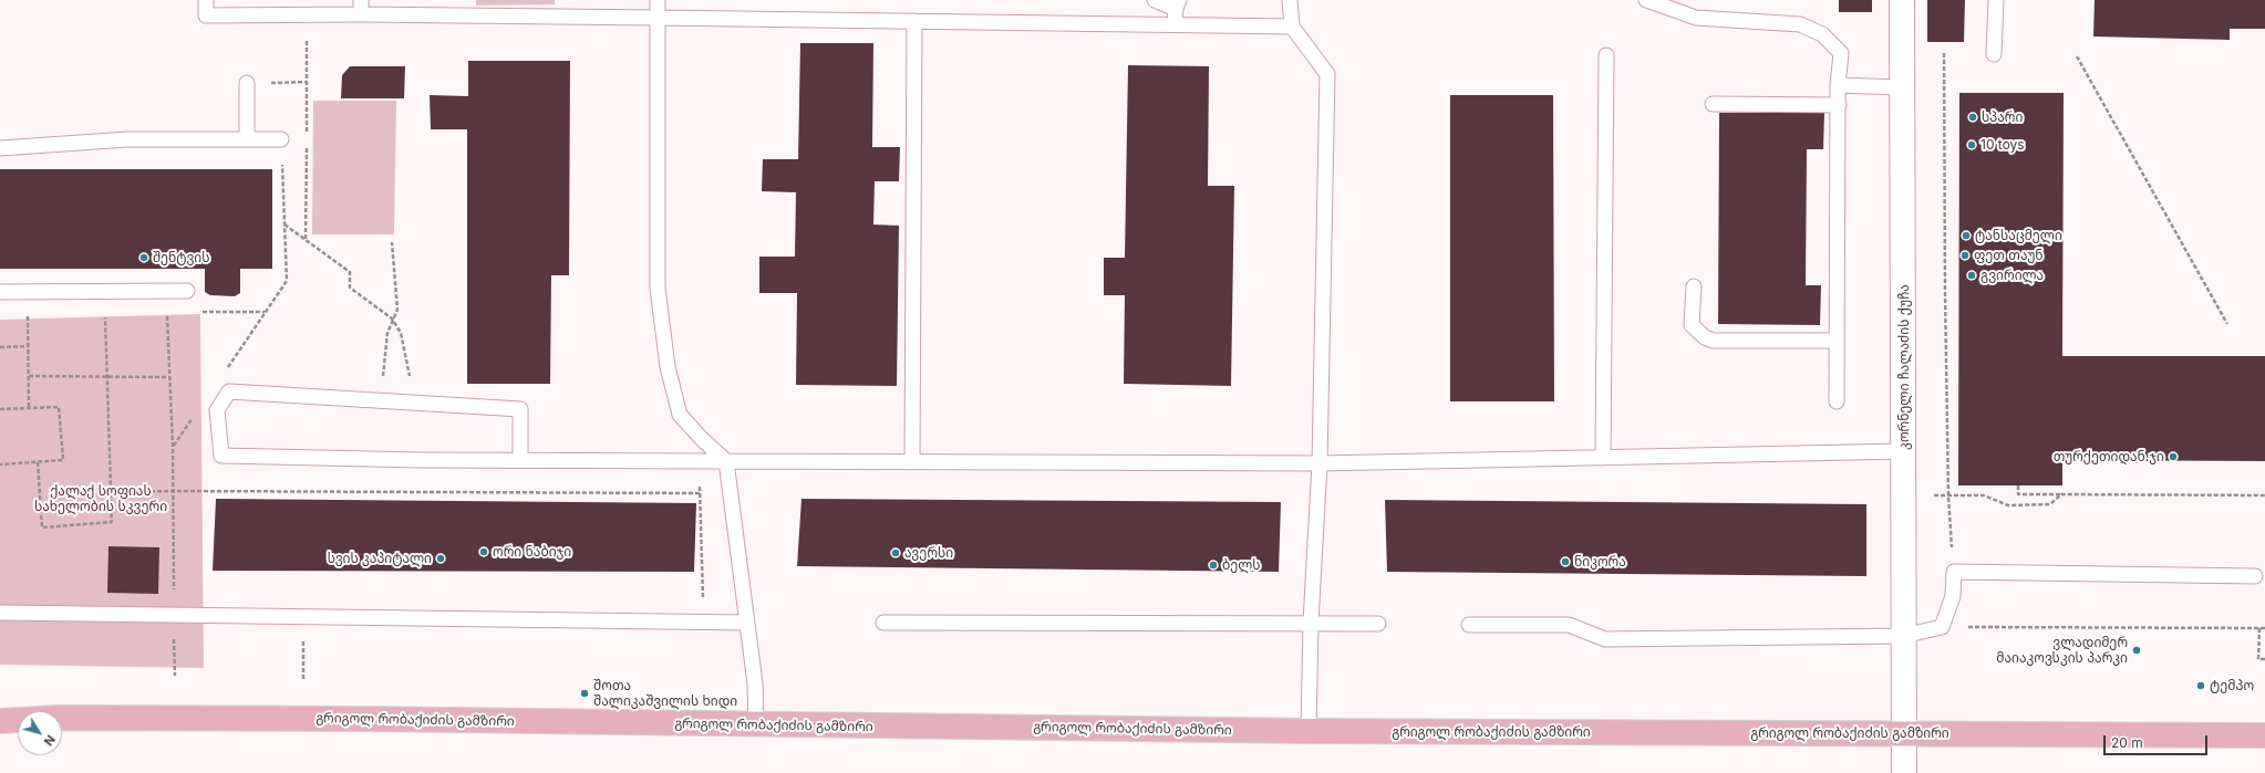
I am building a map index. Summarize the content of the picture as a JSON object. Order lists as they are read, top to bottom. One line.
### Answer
{"streets":{"main road":["გრიგოლ რობაქიძის გამზირი"],"street":["კორნელი ჩალაძის ქუჩა"]},"crossings":[["კორნელი ჩალაძის ქუჩა","გრიგოლ რობაქიძის გამზირი"]],"parks":["ქალაქ სოფიას სახელობის სკვერი"],"places":["სპარი","10 toys","ტანსაცმელი","ფეთ თაუნ","შენტვის","გვირილა","თურქეთიდან.ჯი","ორი ნაბიჯი","ავერსი","სვის კაპიტალი","ნიკორა","ბელს","ვლადიმერ მაიაკოვსკის პარკი","ტემპო","შოთა შალიკაშვილის ხიდი"],"scale_bar":"20 m","north":"bottom right"}
